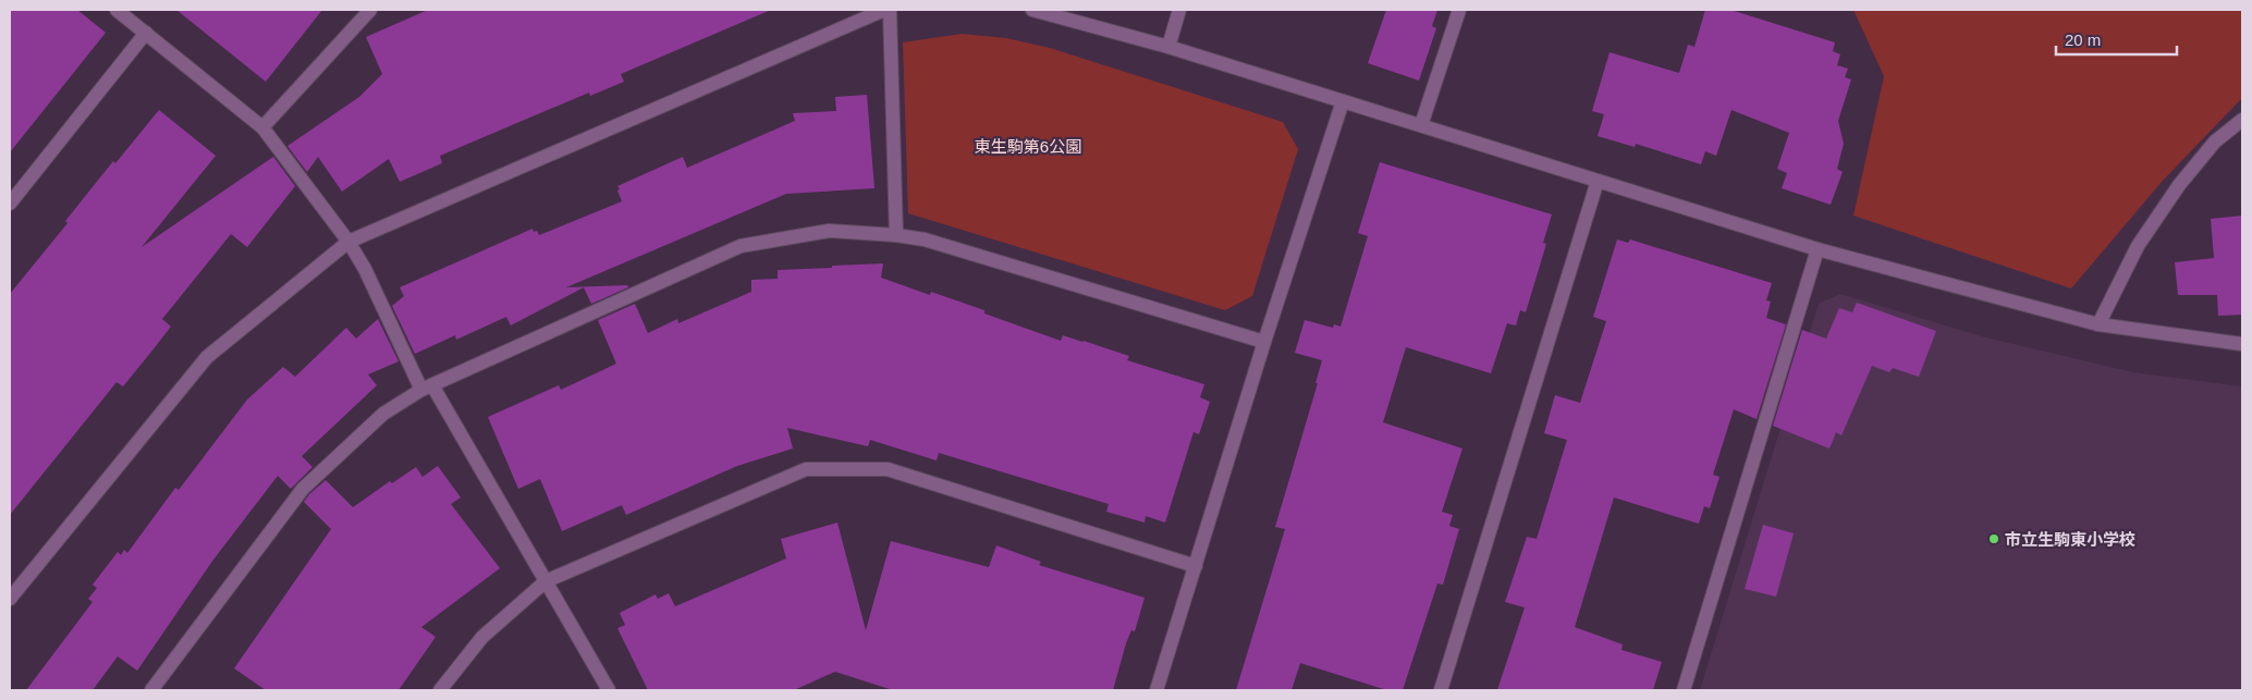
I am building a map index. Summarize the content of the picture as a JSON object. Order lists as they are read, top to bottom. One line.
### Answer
{"parks":["東生駒第6公園"],"places":["市立生駒東小学校"],"scale_bar":"20 m"}
